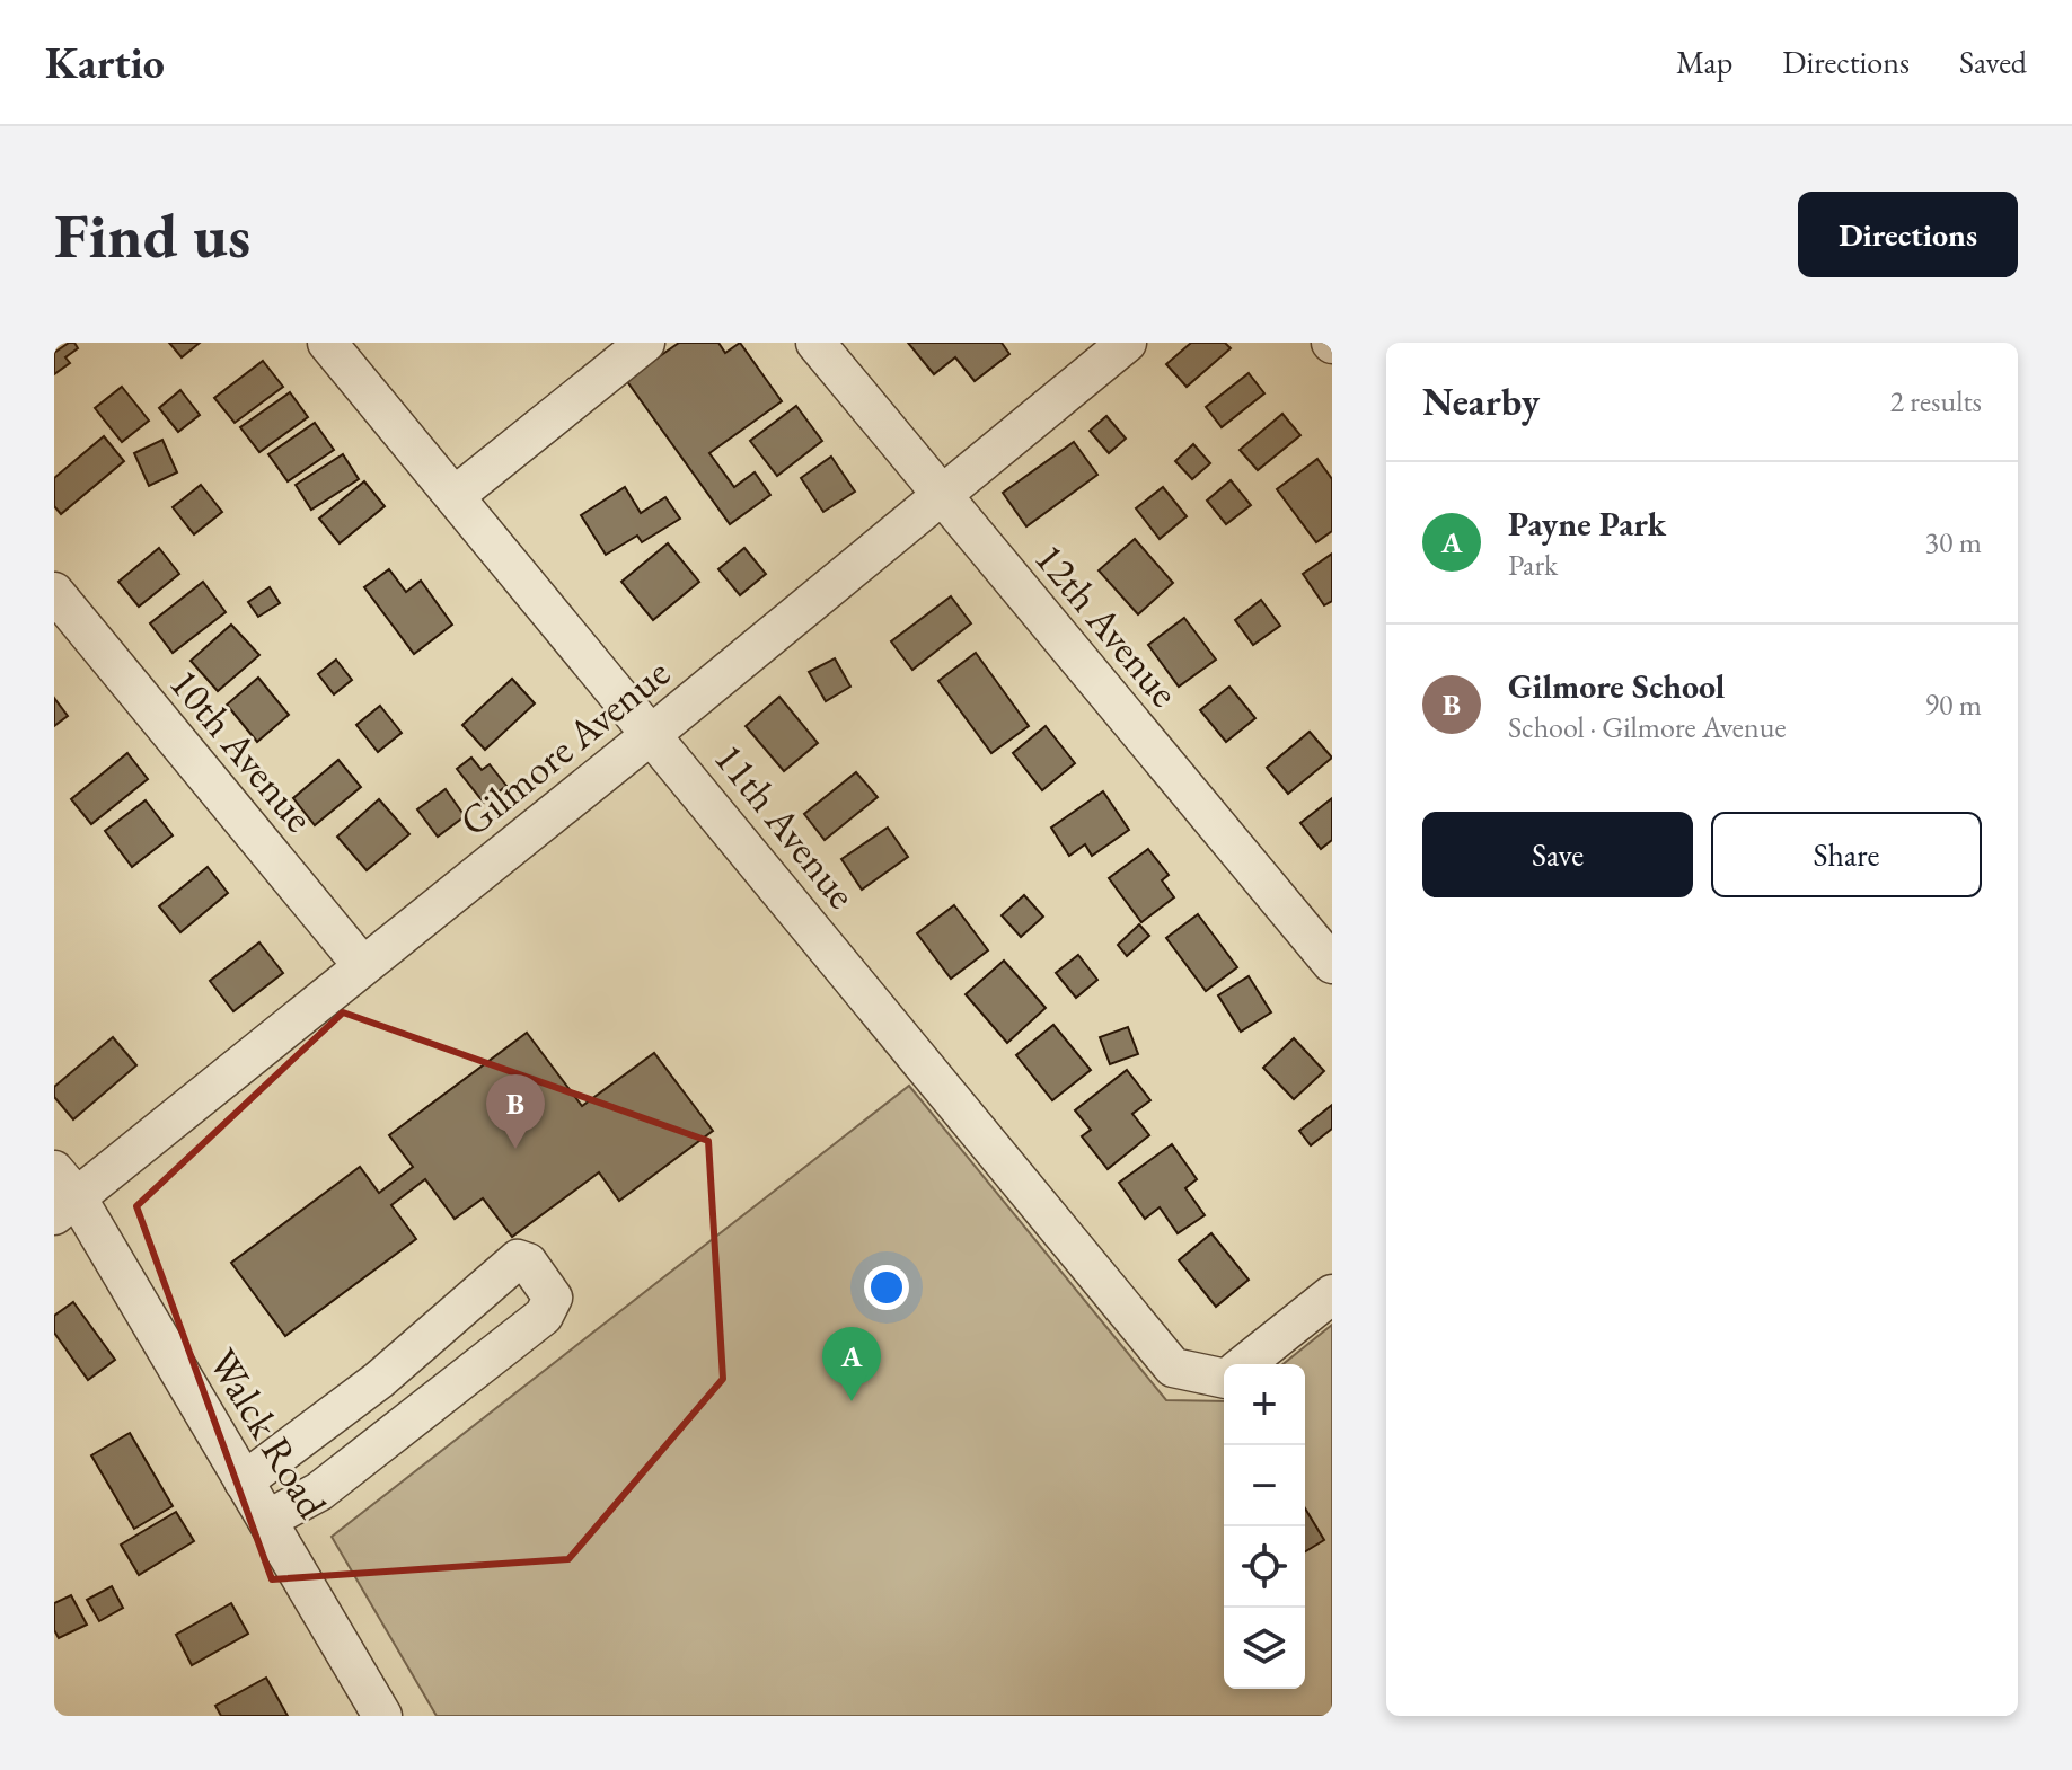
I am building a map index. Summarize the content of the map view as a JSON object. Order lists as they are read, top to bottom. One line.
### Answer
{"streets":{"street":["12th Avenue","Gilmore Avenue","10th Avenue","11th Avenue","Walck Road"]},"crossings":[["12th Avenue","Gilmore Avenue"],["Gilmore Avenue","10th Avenue"],["Gilmore Avenue","11th Avenue"],["Gilmore Avenue","Walck Road"]],"page":{"header":"Kartio","nav":["Map","Directions","Saved"],"buttons":["Directions",["Save","Share"]],"title":"Find us","heading":["Nearby","2 results"],"list":[{"mark":"A","name":"Payne Park","note":"Park","value":"30 m"},{"mark":"B","name":"Gilmore School","note":"School · Gilmore Avenue","value":"90 m"}],"pins":["B","A"],"map_buttons":["+","−"]}}
